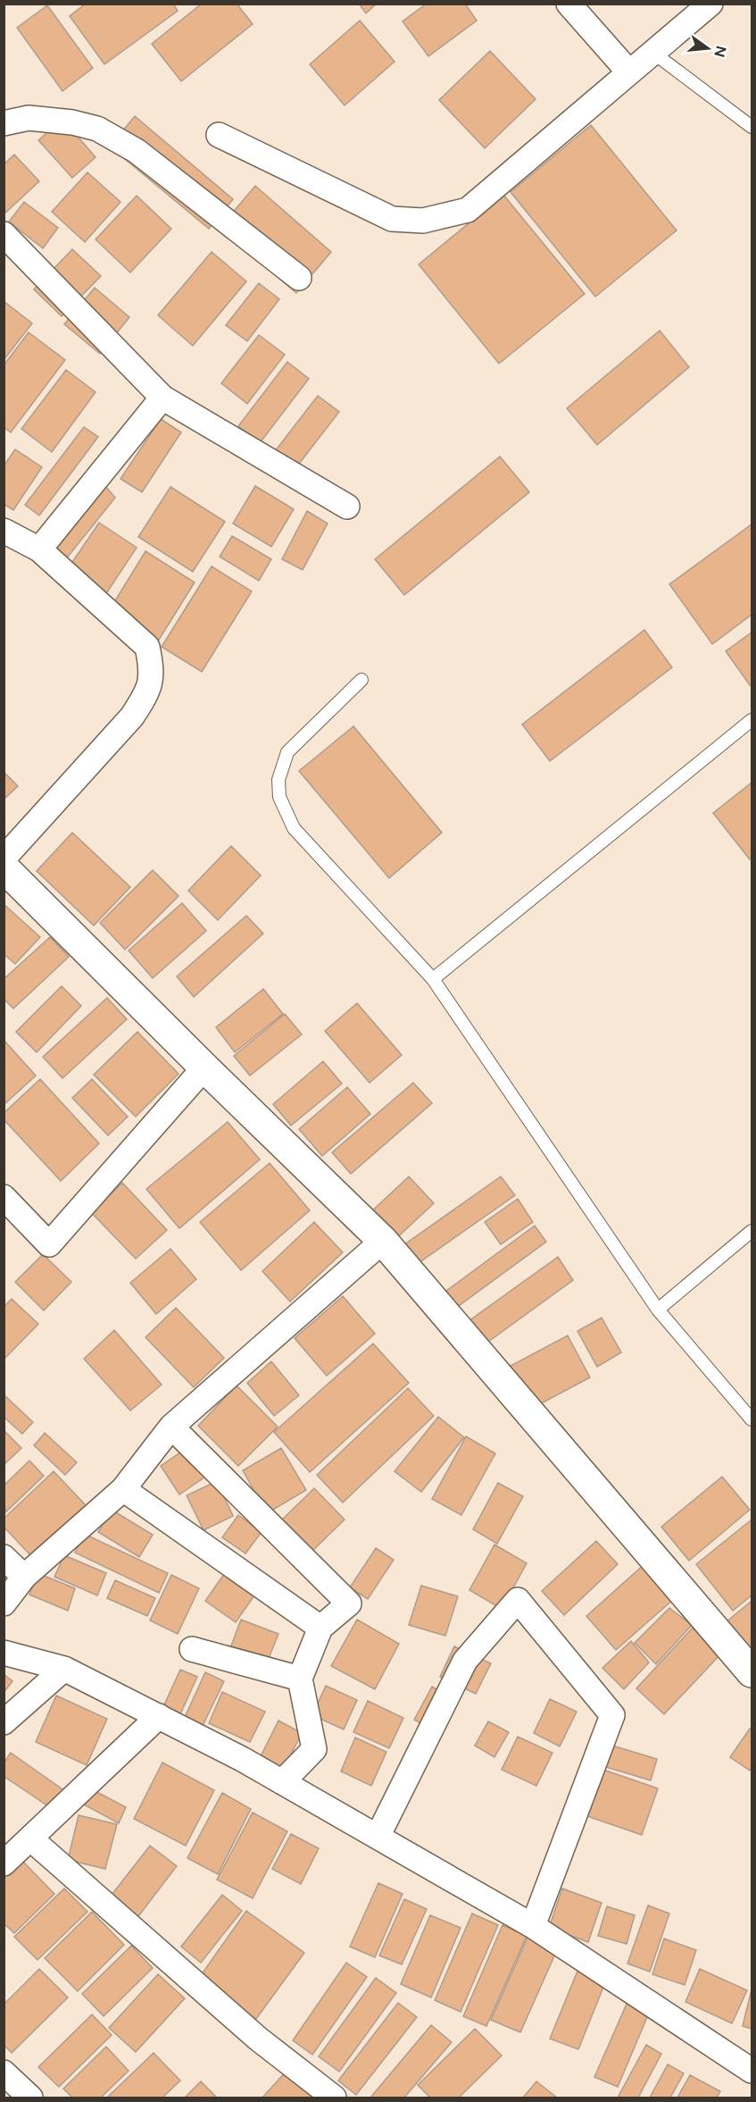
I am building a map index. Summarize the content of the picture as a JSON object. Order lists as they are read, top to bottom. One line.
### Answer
{"north":"right"}
